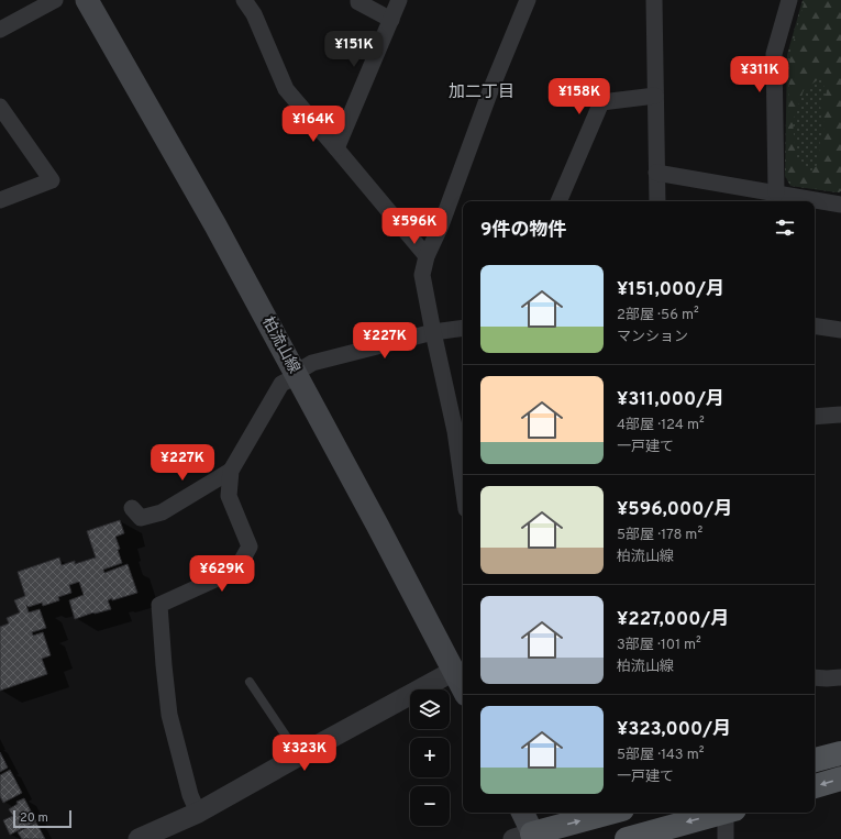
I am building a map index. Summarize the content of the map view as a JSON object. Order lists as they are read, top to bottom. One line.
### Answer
{"streets":{"main road":["柏流山線"]},"districts":["加二丁目"],"scale_bar":"20 m","page":{"price":["¥151K","¥311K","¥158K","¥164K","¥596K","¥227K","¥227K","¥629K","¥323K"],"heading":"9件の物件","list":[{"name":"¥151,000/月","note":"2部屋 · 56 m² · マンション"},{"name":"¥311,000/月","note":"4部屋 · 124 m² · 一戸建て"},{"name":"¥596,000/月","note":"5部屋 · 178 m² · 柏流山線"},{"name":"¥227,000/月","note":"3部屋 · 101 m² · 柏流山線"},{"name":"¥323,000/月","note":"5部屋 · 143 m² · 一戸建て"}],"map_buttons":["+","−"],"scale":"20 m"}}
